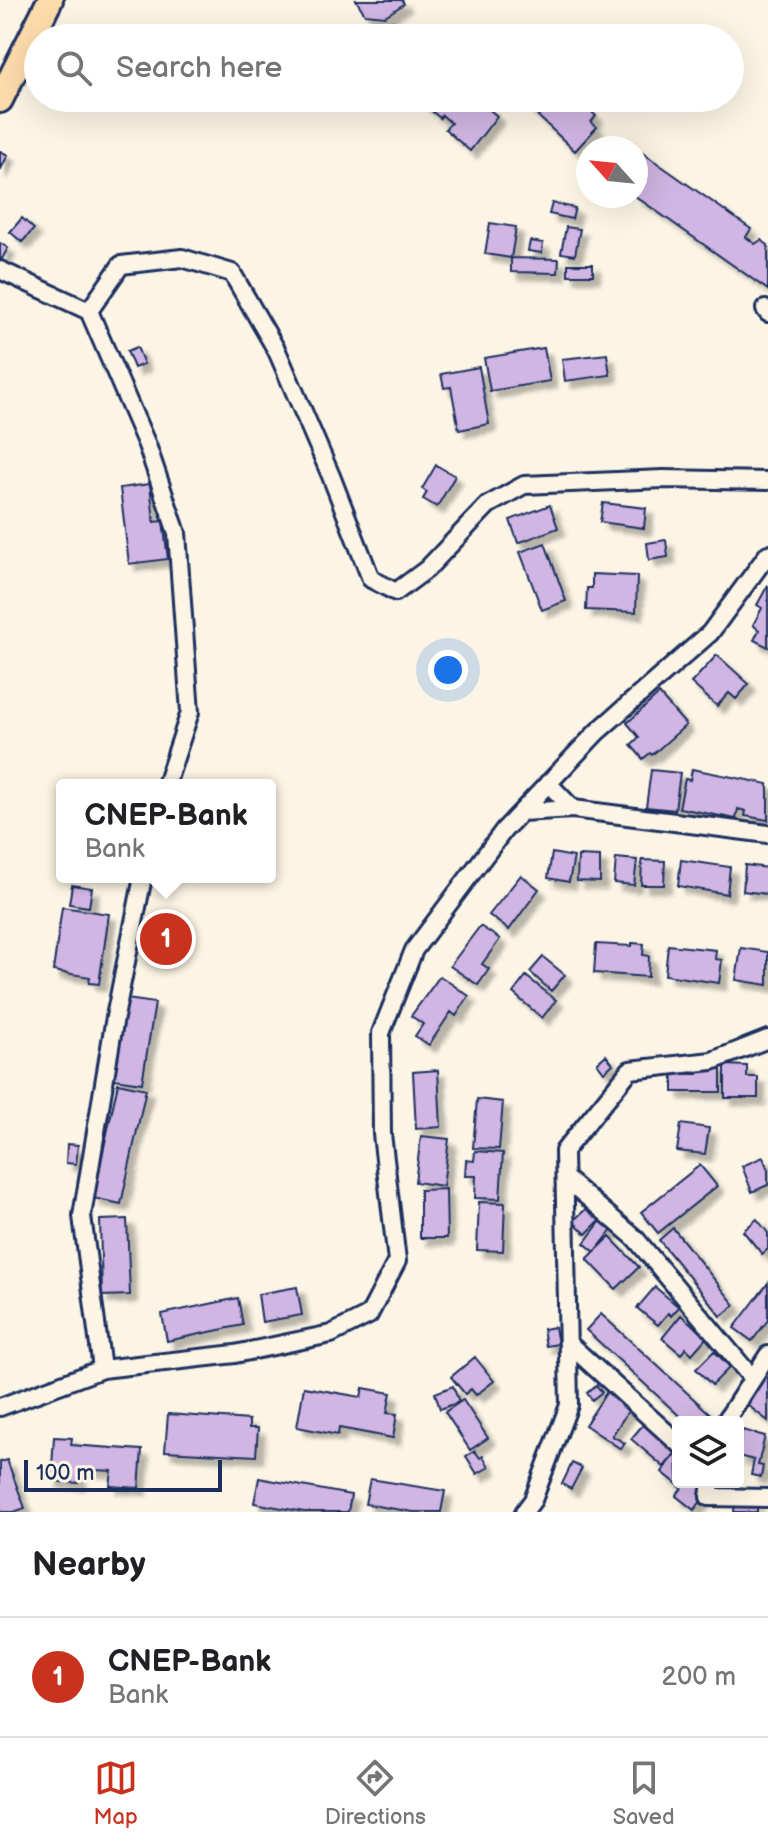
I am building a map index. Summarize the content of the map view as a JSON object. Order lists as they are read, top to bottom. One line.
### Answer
{"scale_bar":"100 m","north":"top left","page":{"search":"Search here","popup":["CNEP-Bank","Bank"],"pins":"1","scale":"100 m","heading":"Nearby","list":[{"mark":"1","name":"CNEP-Bank","note":"Bank","value":"200 m"}],"nav":["Map","Directions","Saved"]}}
